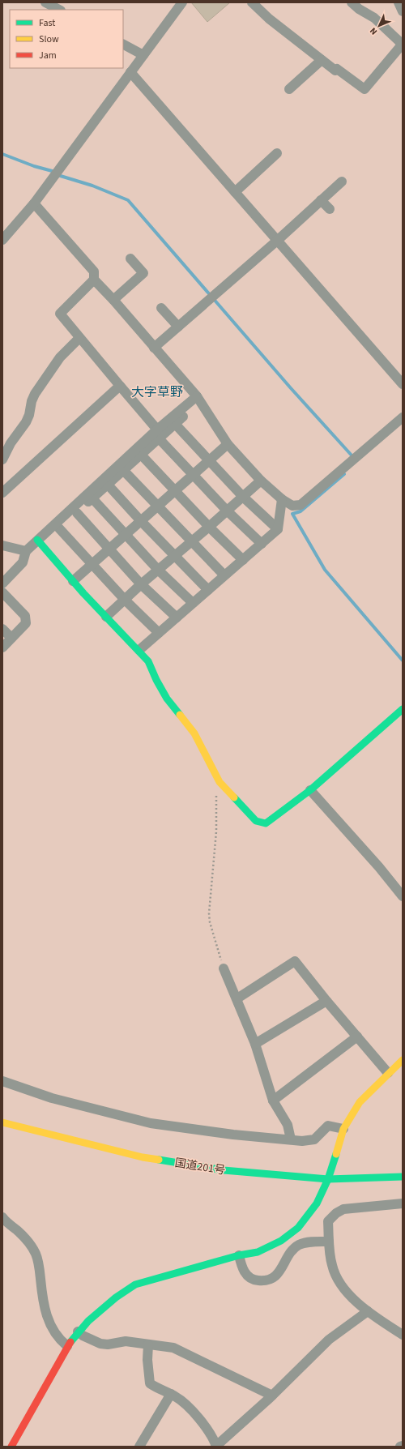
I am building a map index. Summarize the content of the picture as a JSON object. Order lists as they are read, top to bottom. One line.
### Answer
{"streets":{"main road":["国道201号"]},"districts":["大字草野"],"legend":["Fast","Slow","Jam"],"north":"bottom left"}
